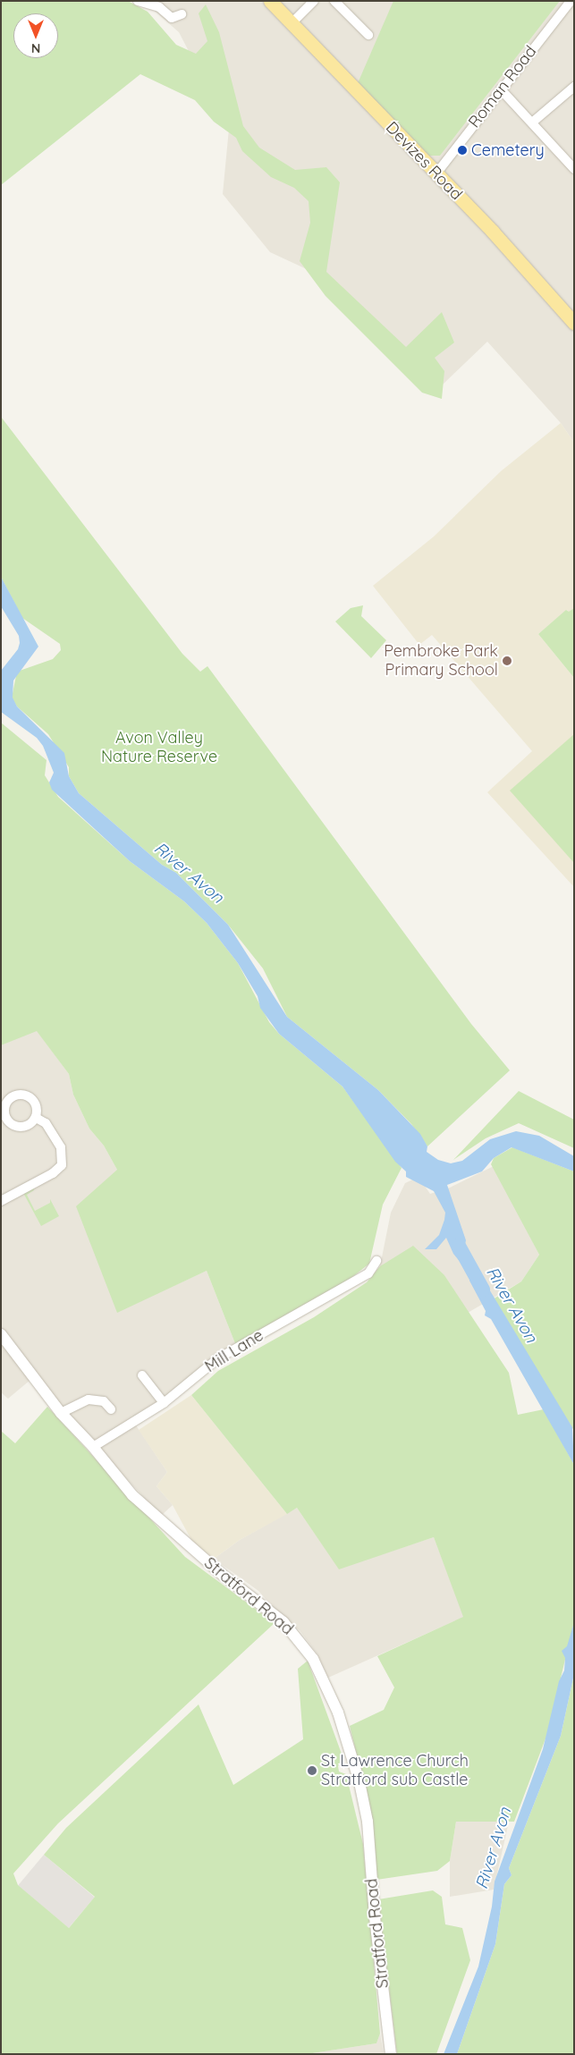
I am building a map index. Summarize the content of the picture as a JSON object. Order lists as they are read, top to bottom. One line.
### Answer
{"streets":{"main road":["Devizes Road"],"street":["Roman Road","Mill Lane","Stratford Road"]},"crossings":[["Roman Road","Devizes Road"],["Mill Lane","Stratford Road"]],"water":["River Avon"],"parks":["Avon Valley Nature Reserve"],"places":["Cemetery","Pembroke Park Primary School","St Lawrence Church Stratford sub Castle"],"north":"bottom"}
